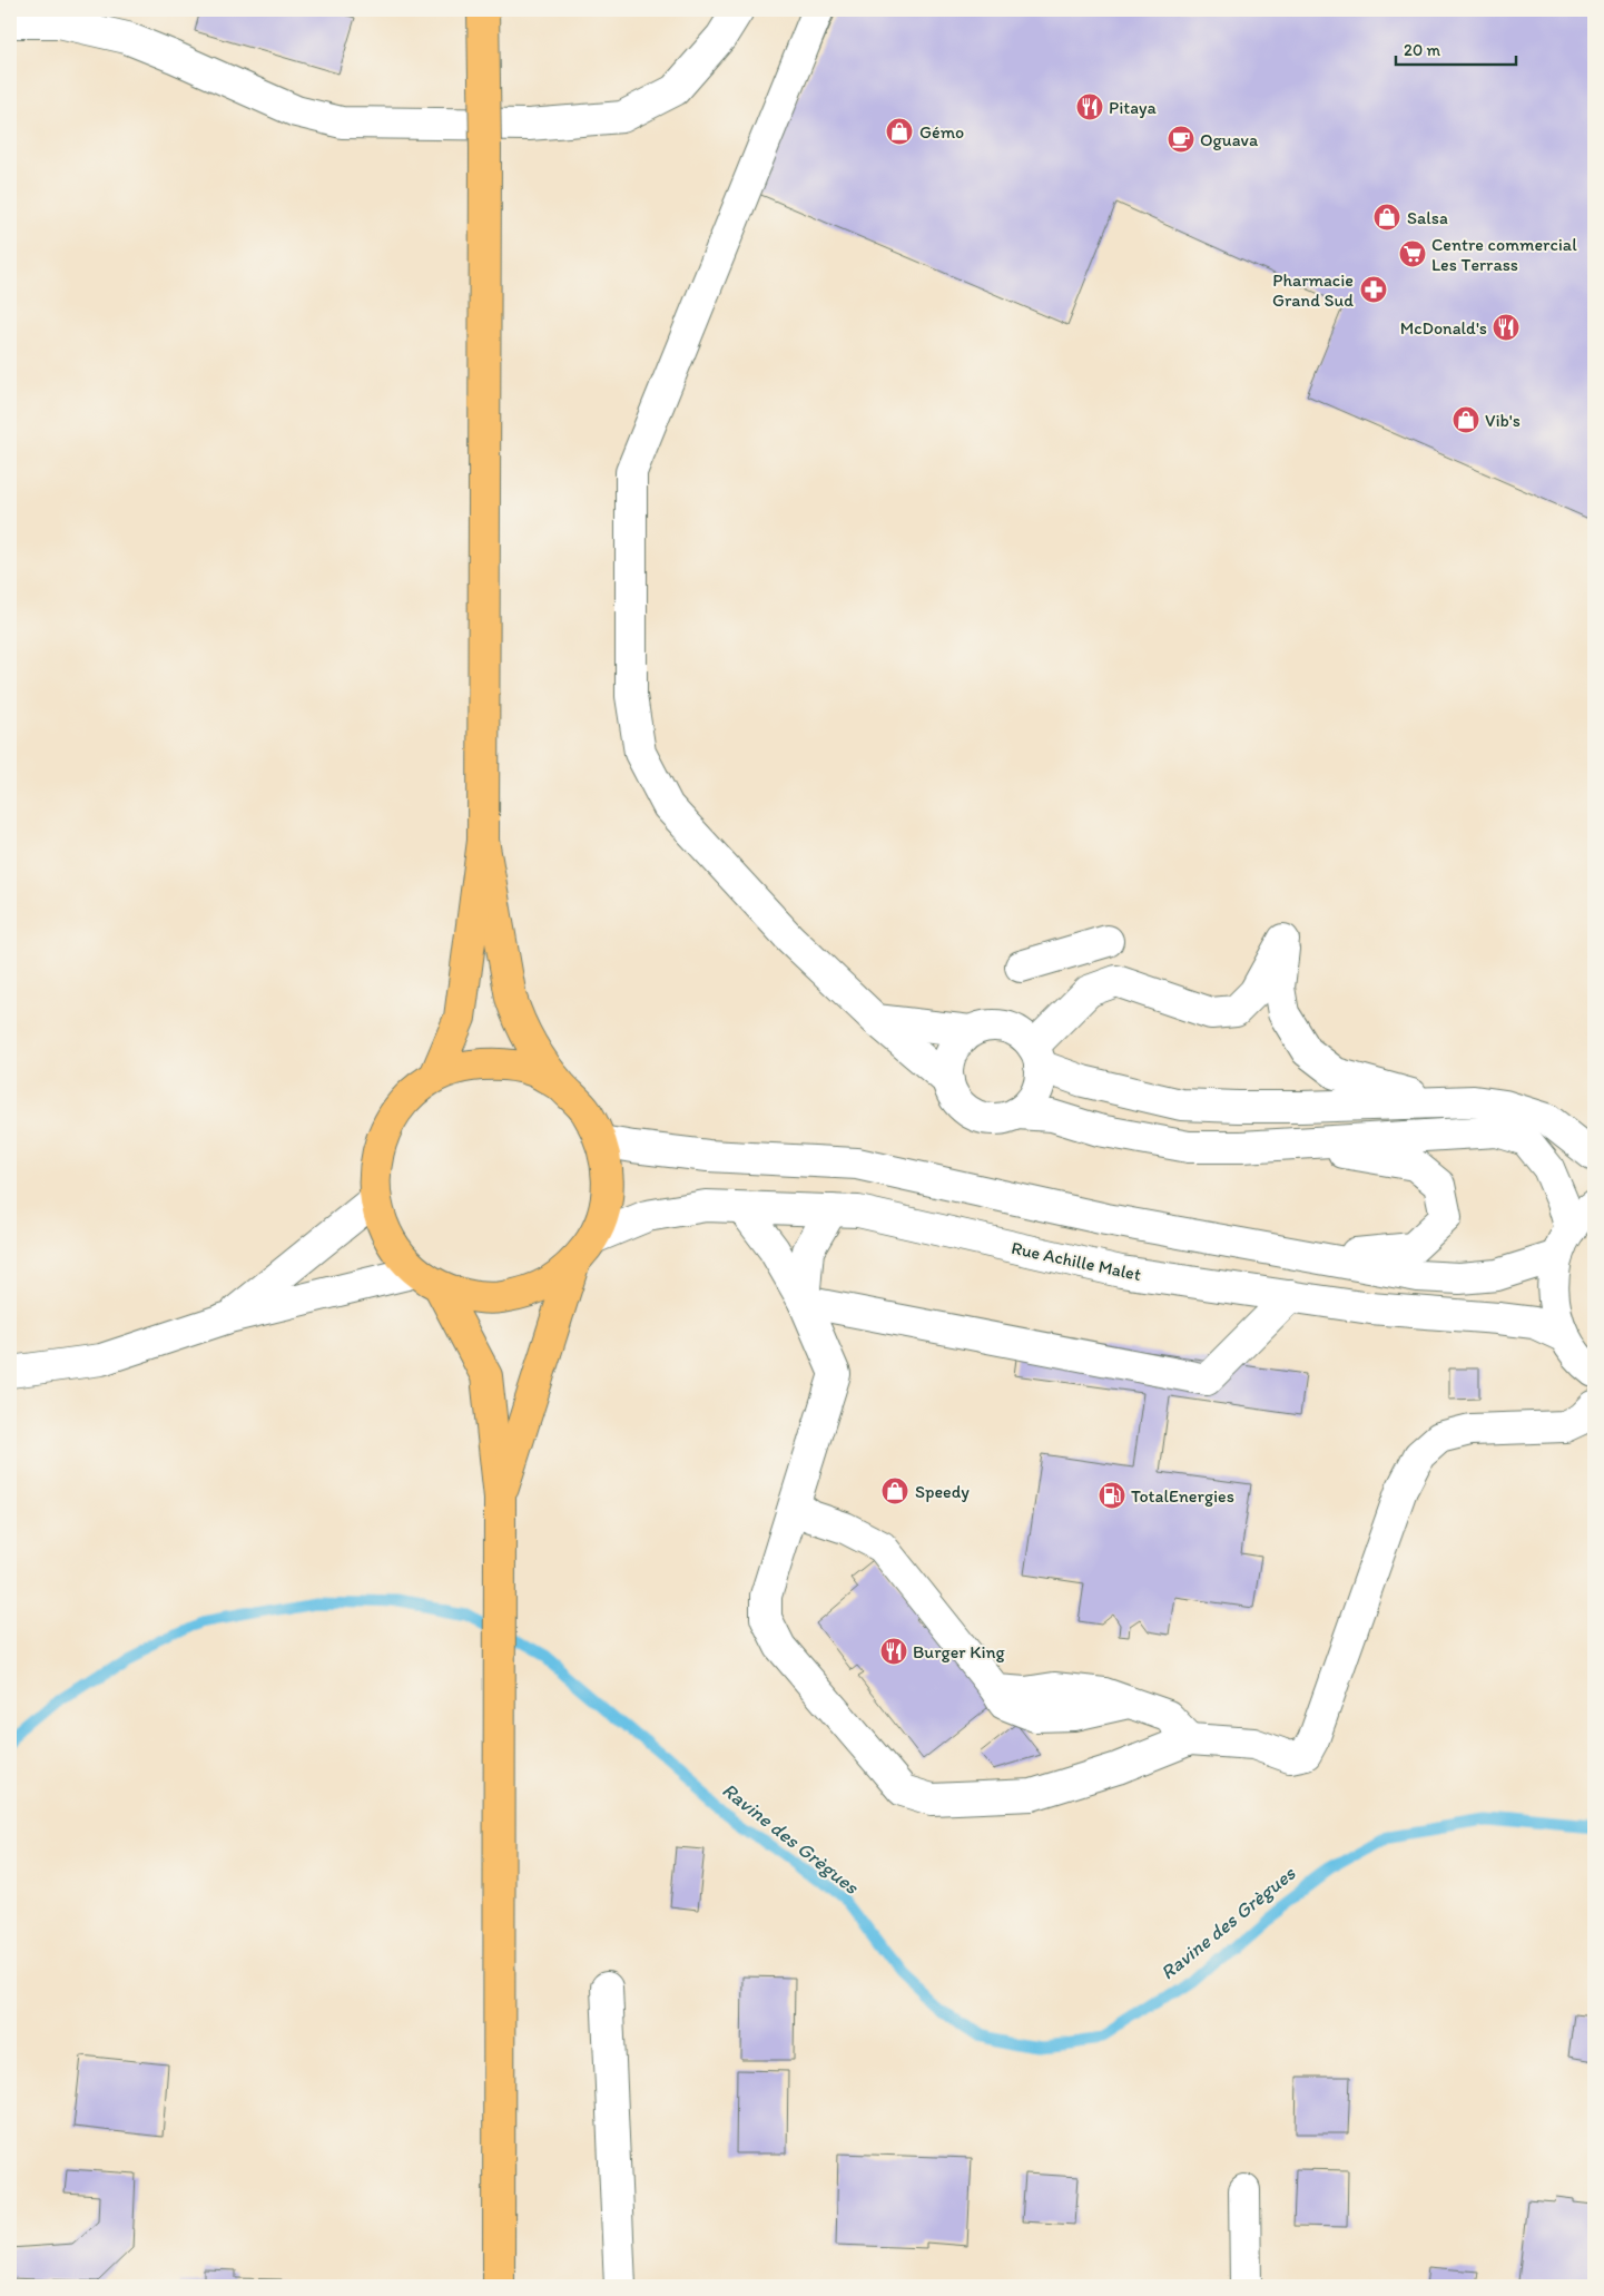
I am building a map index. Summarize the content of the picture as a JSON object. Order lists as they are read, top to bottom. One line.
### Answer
{"streets":{"street":["Rue Achille Malet"]},"water":["Ravine des Grègues"],"places":{"restaurant":["Pitaya","McDonald's","Burger King"],"shop":["Gémo","Salsa","Vib's","Speedy"],"cafe":["Oguava"],"supermarket":["Centre commercial Les Terrass"],"pharmacy":["Pharmacie Grand Sud"],"fuel station":["TotalEnergies"]},"scale_bar":"20 m"}
